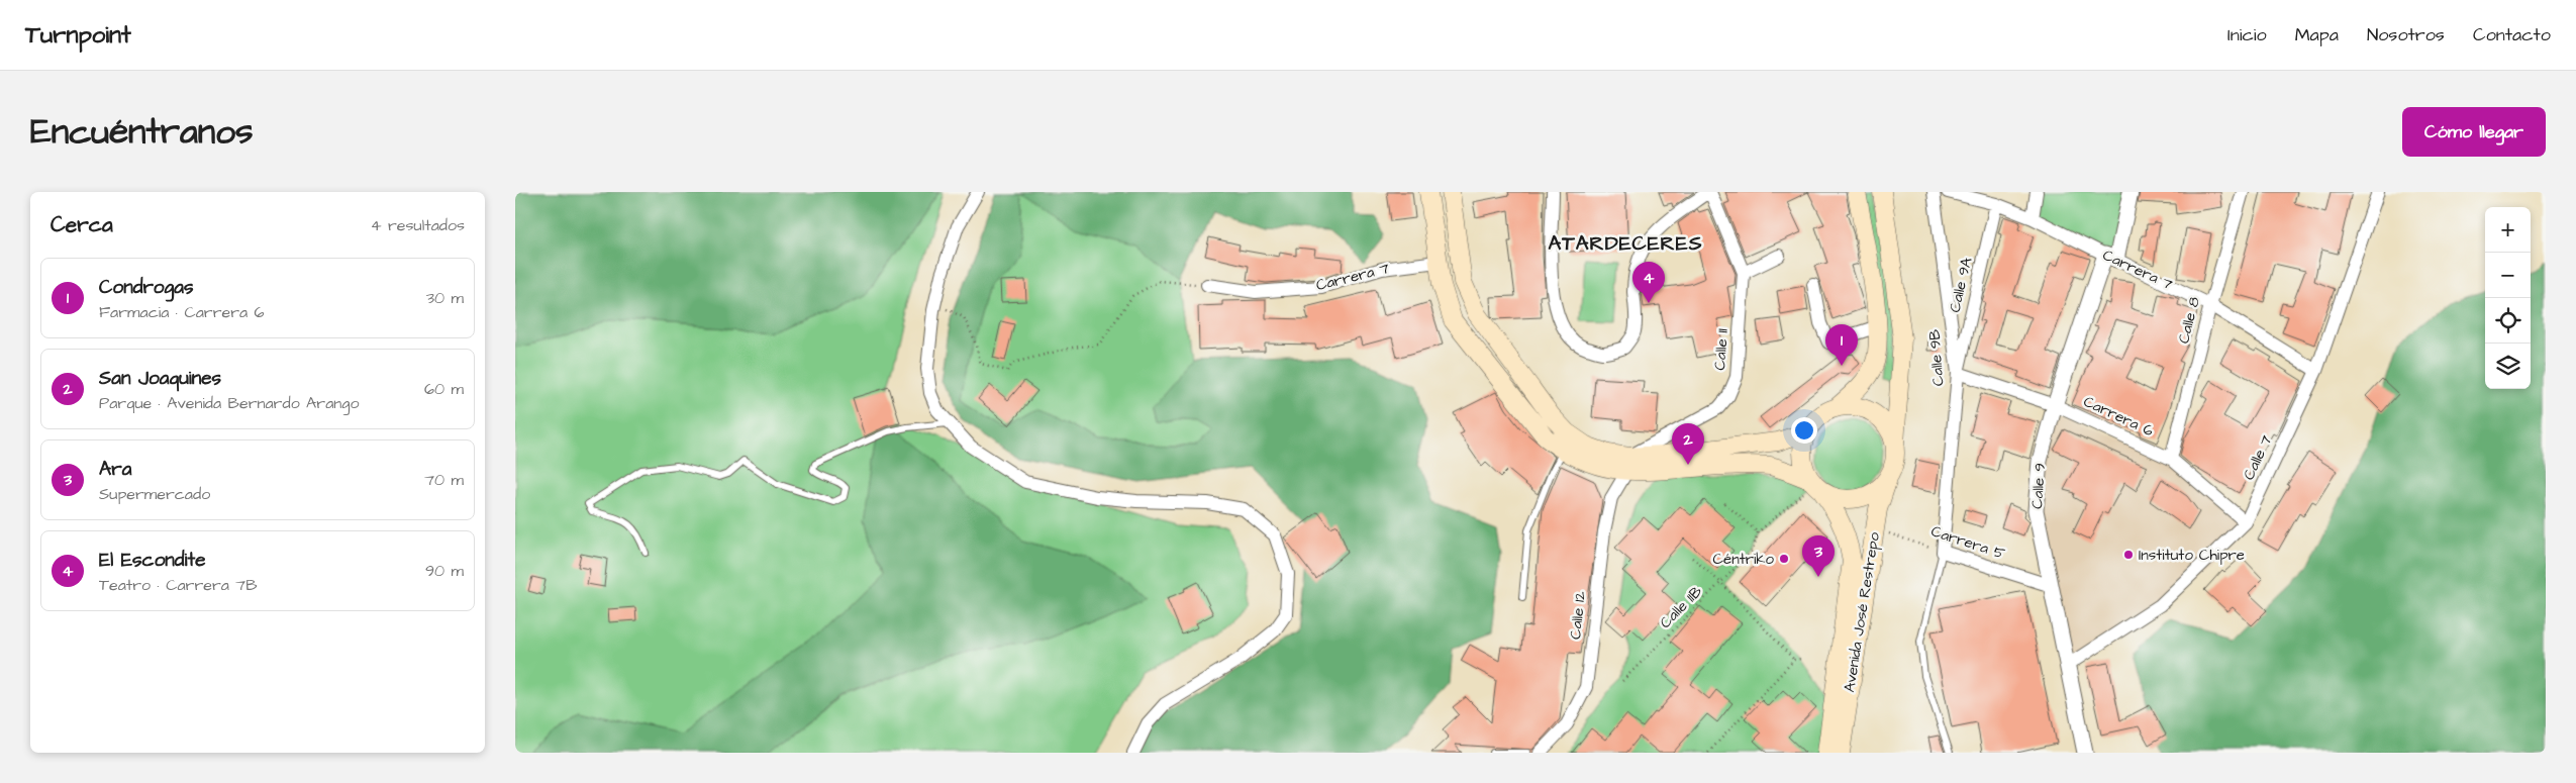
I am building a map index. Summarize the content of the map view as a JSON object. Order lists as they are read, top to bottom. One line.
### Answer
{"streets":{"main road":["Avenida José Restrepo"],"street":["Carrera 7","Calle 9A","Calle 8","Calle 11","Calle 9B","Carrera 6","Calle 7","Calle 9","Carrera 5","Calle 12"],"path":["Calle 11B"]},"crossings":[["Carrera 7","Calle 9A"],["Carrera 7","Calle 8"],["Carrera 7","Calle 7"],["Carrera 7","Calle 9"],["Calle 9A","Calle 9B"],["Calle 9A","Carrera 6"],["Calle 8","Carrera 6"],["Calle 11","Calle 12"],["Calle 9B","Carrera 6"],["Calle 9B","Carrera 5"],["Carrera 6","Calle 7"],["Carrera 6","Calle 9"],["Calle 7","Calle 9"],["Calle 9","Carrera 5"],["Carrera 5","Avenida José Restrepo"],["Calle 11B","Avenida José Restrepo"]],"districts":["ATARDECERES"],"places":["Instituto Chipre","Céntriko"],"page":{"header":"Turnpoint","nav":["Inicio","Mapa","Nosotros","Contacto"],"title":"Encuéntranos","buttons":"Cómo llegar","heading":["Cerca","4 resultados"],"map_buttons":["+","−"],"list":[{"mark":"1","name":"Condrogas","note":"Farmacia · Carrera 6","value":"30 m"},{"mark":"2","name":"San Joaquines","note":"Parque · Avenida Bernardo Arango","value":"60 m"},{"mark":"3","name":"Ara","note":"Supermercado","value":"70 m"},{"mark":"4","name":"El Escondite","note":"Teatro · Carrera 7B","value":"90 m"}],"pins":["4","1","2","3"]}}
